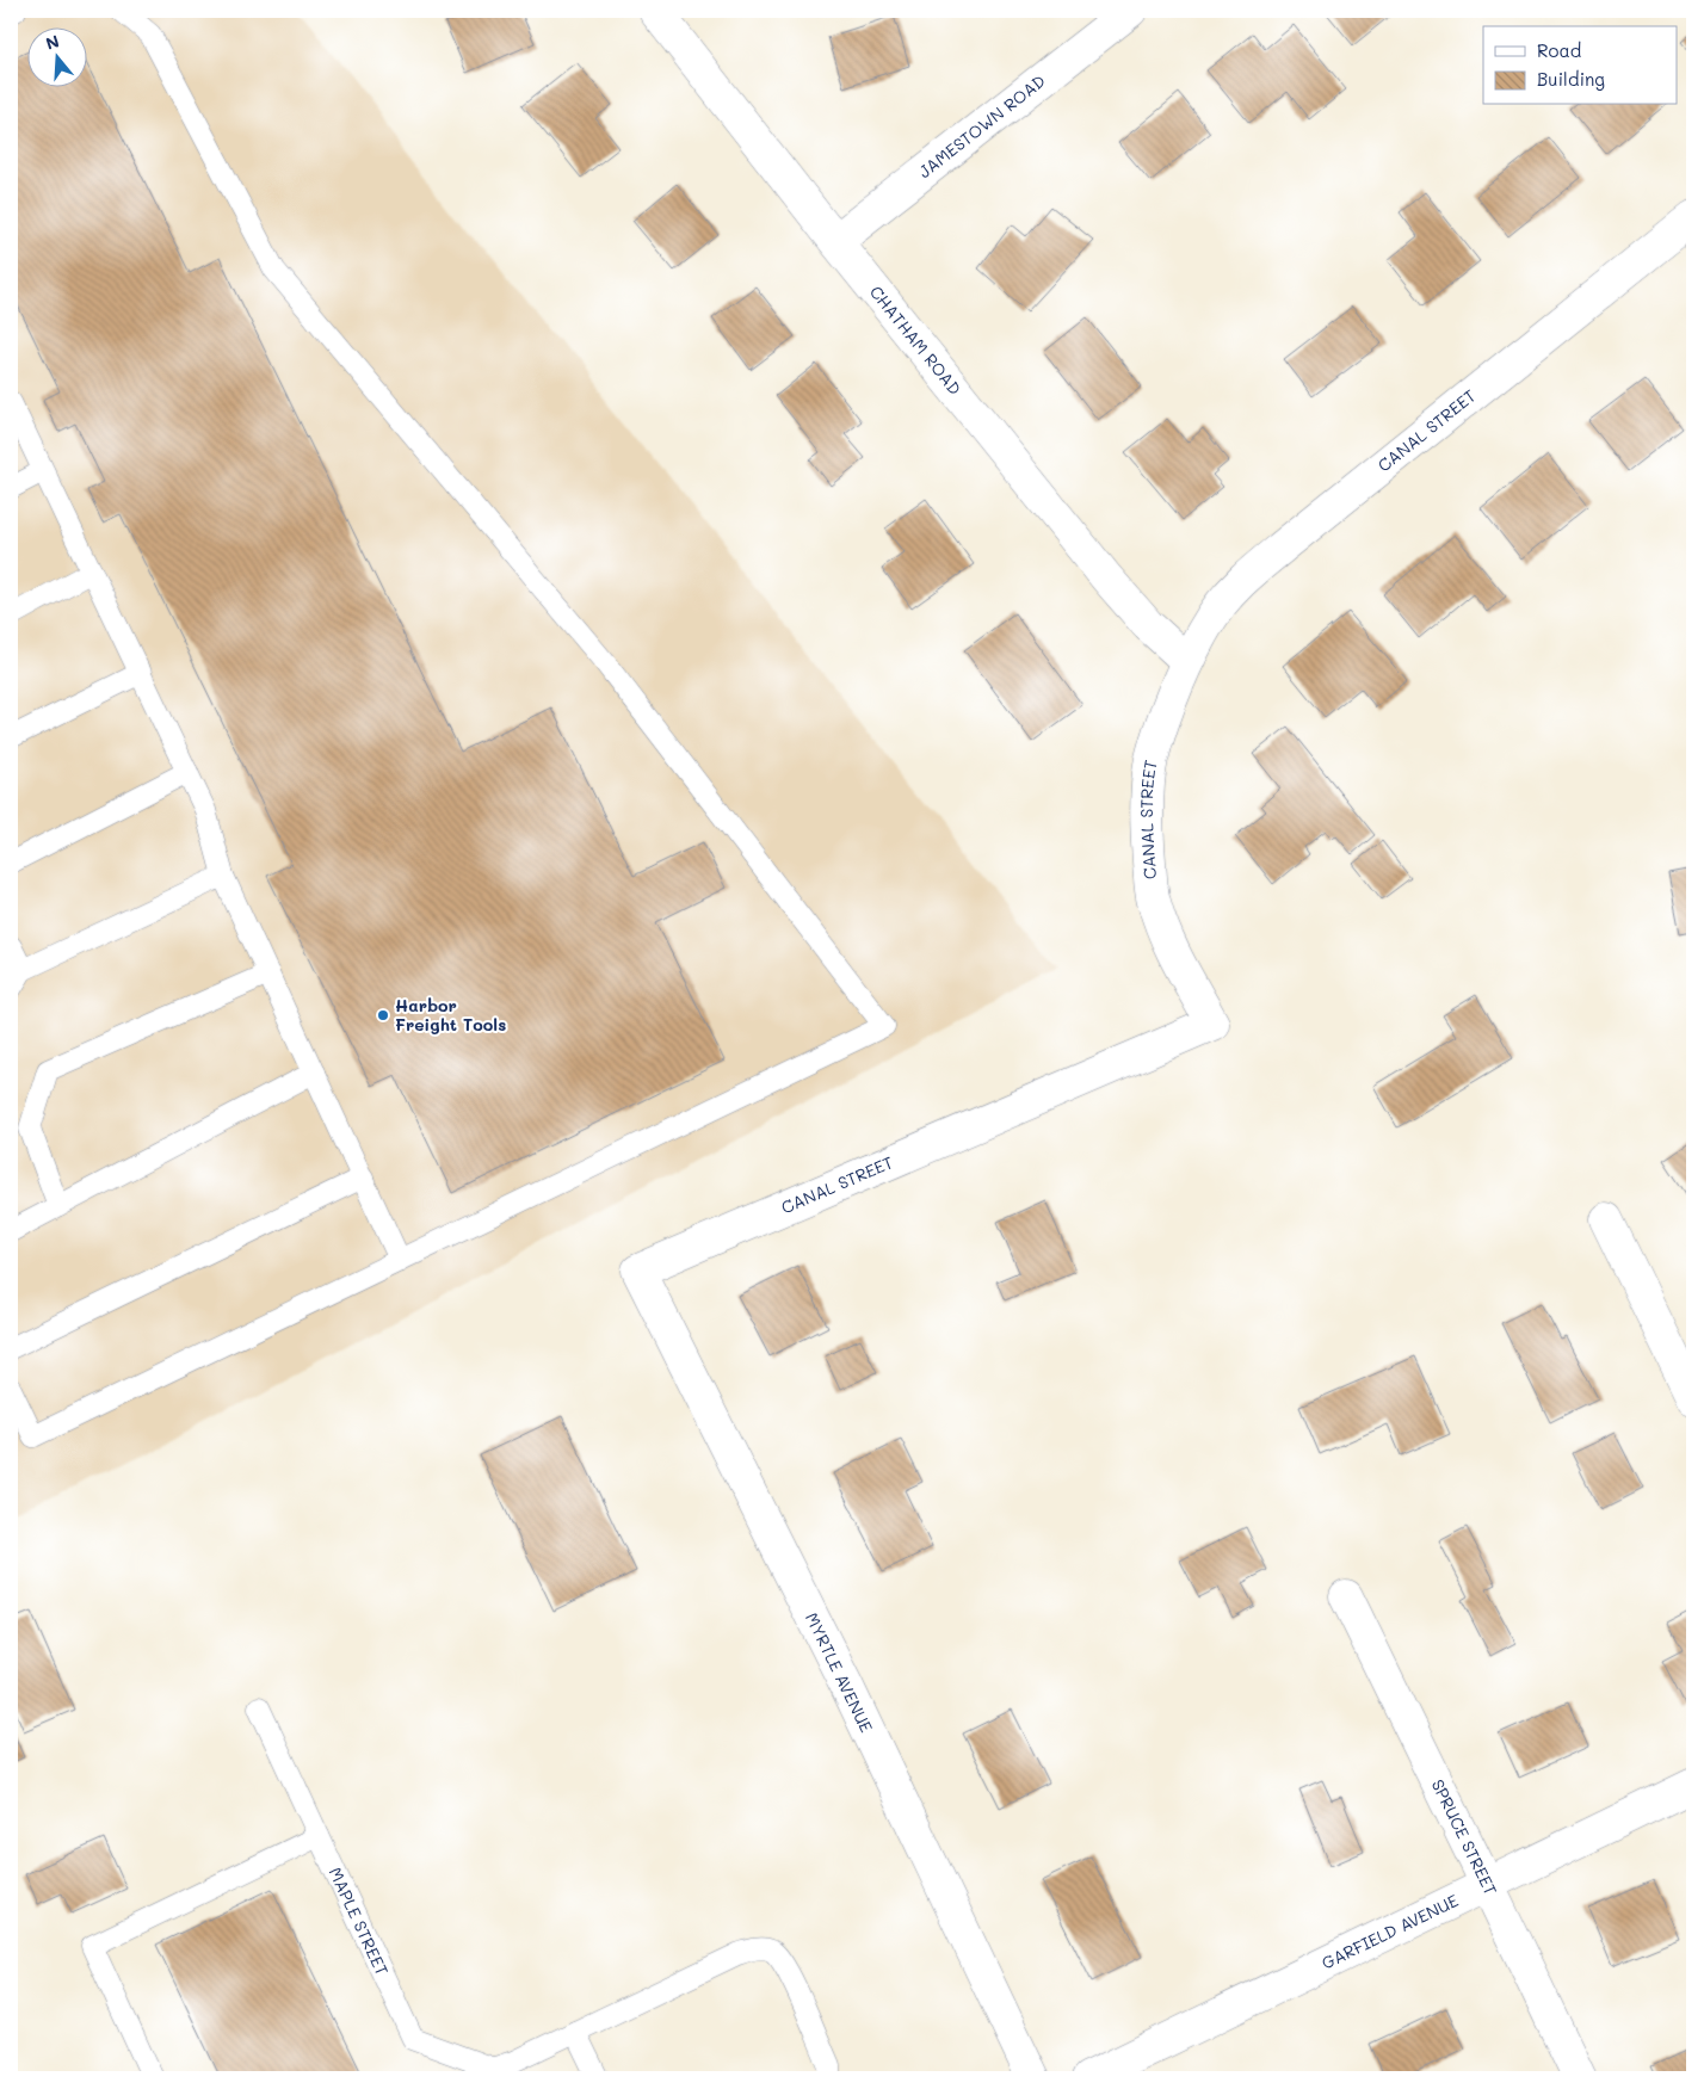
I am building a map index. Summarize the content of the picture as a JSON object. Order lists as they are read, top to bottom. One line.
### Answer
{"streets":{"street":["JAMESTOWN ROAD","CHATHAM ROAD","CANAL STREET","MYRTLE AVENUE","SPRUCE STREET","GARFIELD AVENUE"],"lane":["MAPLE STREET"]},"crossings":[["JAMESTOWN ROAD","CHATHAM ROAD"],["CHATHAM ROAD","CANAL STREET"],["CANAL STREET","MYRTLE AVENUE"],["SPRUCE STREET","GARFIELD AVENUE"]],"places":["Harbor Freight Tools"],"legend":["Road","Building"],"north":"top"}
